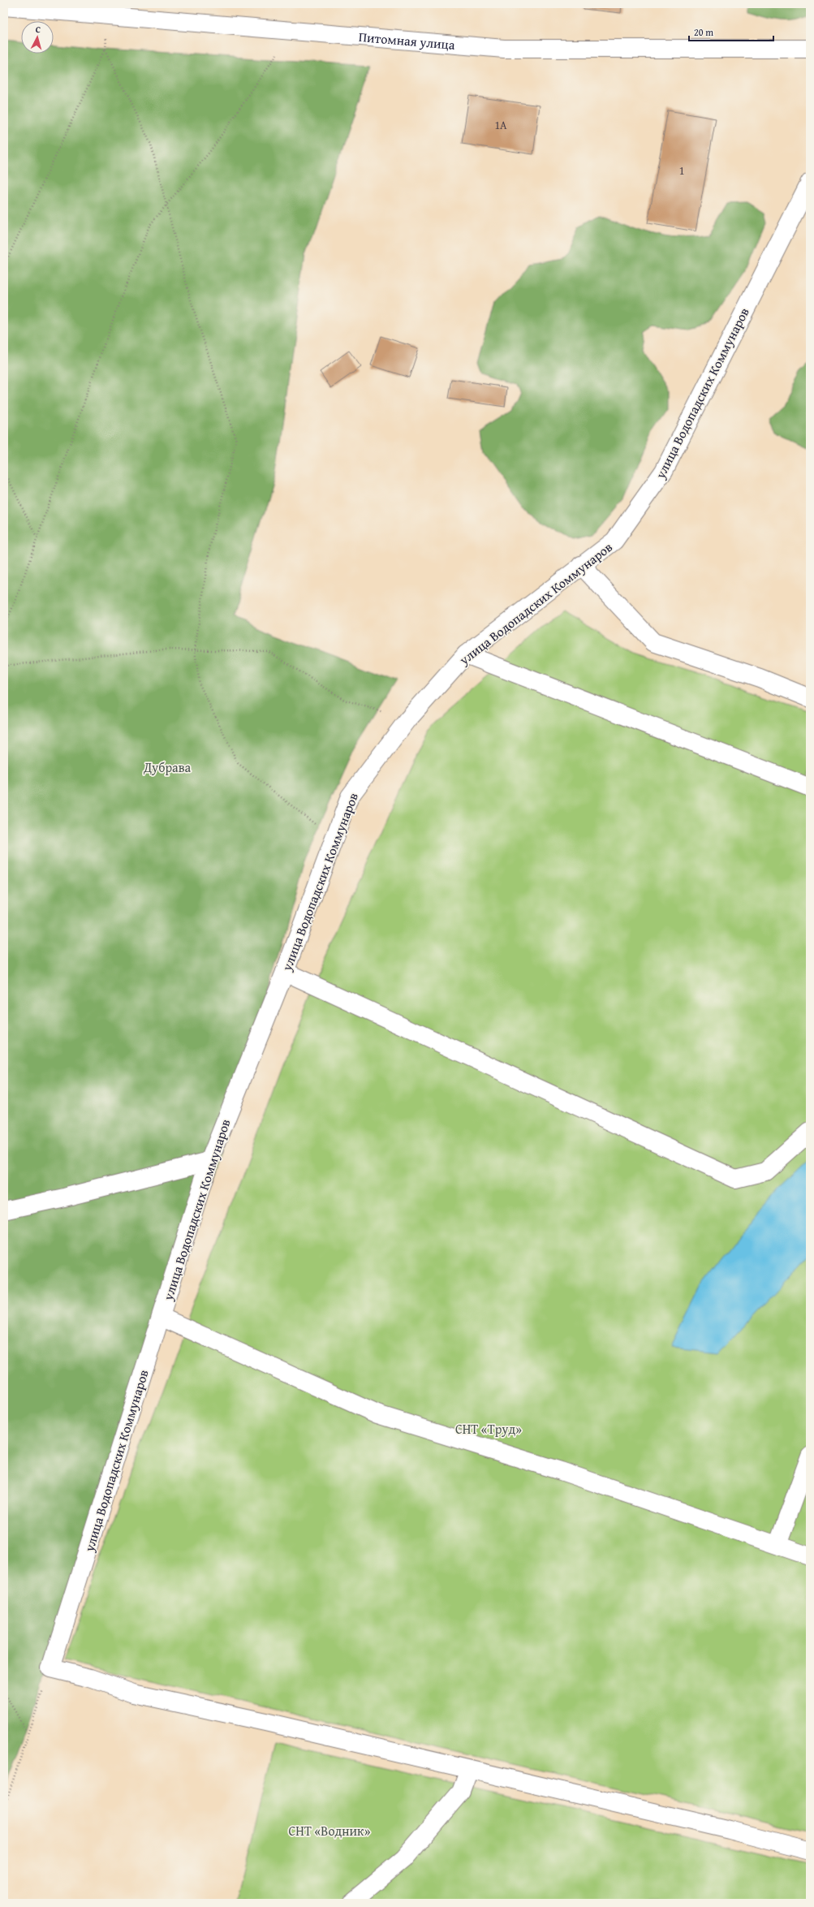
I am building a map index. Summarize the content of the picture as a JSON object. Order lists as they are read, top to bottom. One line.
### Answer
{"streets":{"street":["Питомная улица","улица Водопадских Коммунаров"]},"parks":["Дубрава","СНТ «Труд»","СНТ «Водник»"],"house_numbers":["1А","1"],"scale_bar":"20 m","north":"top"}
